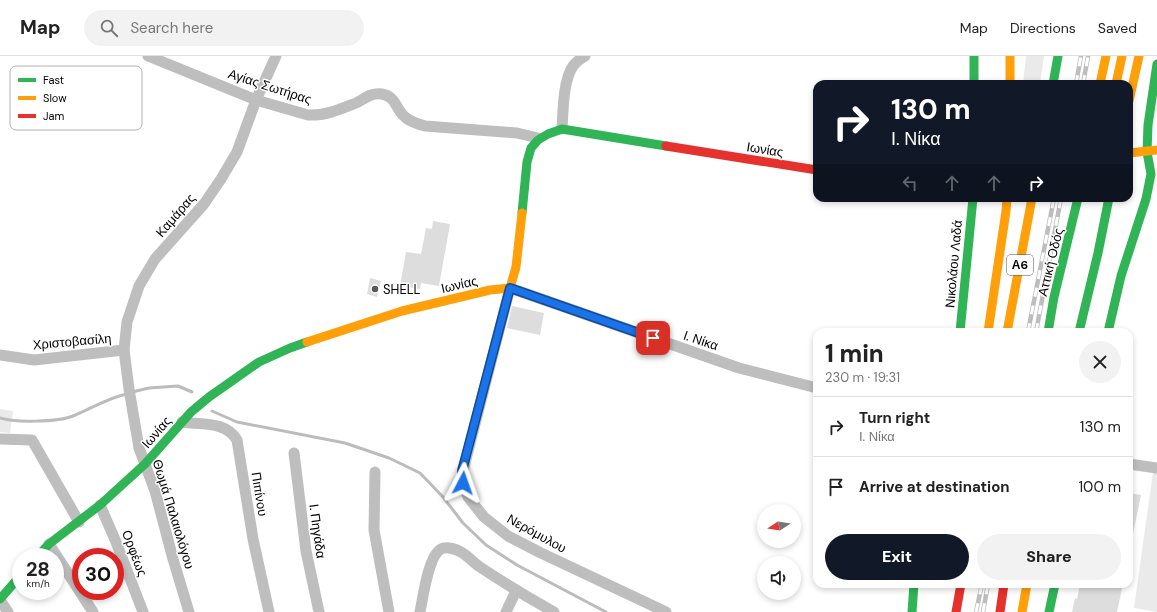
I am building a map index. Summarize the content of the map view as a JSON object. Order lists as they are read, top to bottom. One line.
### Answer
{"streets":{"main road":["Ιωνίας","Αττική Οδός","Νικολάου Λαδά","Α6"],"street":["Αγίας Σωτήρας","Καμάρας","Ι. Νίκα","Χριστοβασίλη","Πιπίνου","Θωμά Παλαιολόγου","Ι. Πηγάδα","Νερόμυλου","Ορφέως"]},"crossings":[["Αγίας Σωτήρας","Ιωνίας"],["Αγίας Σωτήρας","Καμάρας"],["Ιωνίας","Ι. Νίκα"],["Ιωνίας","Πιπίνου"],["Ιωνίας","Θωμά Παλαιολόγου"],["Ιωνίας","Νερόμυλου"],["Ιωνίας","Ορφέως"],["Καμάρας","Χριστοβασίλη"],["Καμάρας","Θωμά Παλαιολόγου"],["Ι. Νίκα","Νερόμυλου"]],"places":["SHELL"],"legend":["Fast","Slow","Jam"],"north":"left","page":{"header":"Map","search":"Search here","nav":["Map","Directions","Saved"],"turn":["130 m","Ι. Νίκα"],"heading":["1 min","230 m · 19:31"],"list":[{"name":"Turn right","note":"Ι. Νίκα","value":"130 m"},{"name":"Arrive at destination","value":"100 m"}],"buttons":["Exit","Share"],"speed":"28 km/h","limit":"30"}}
